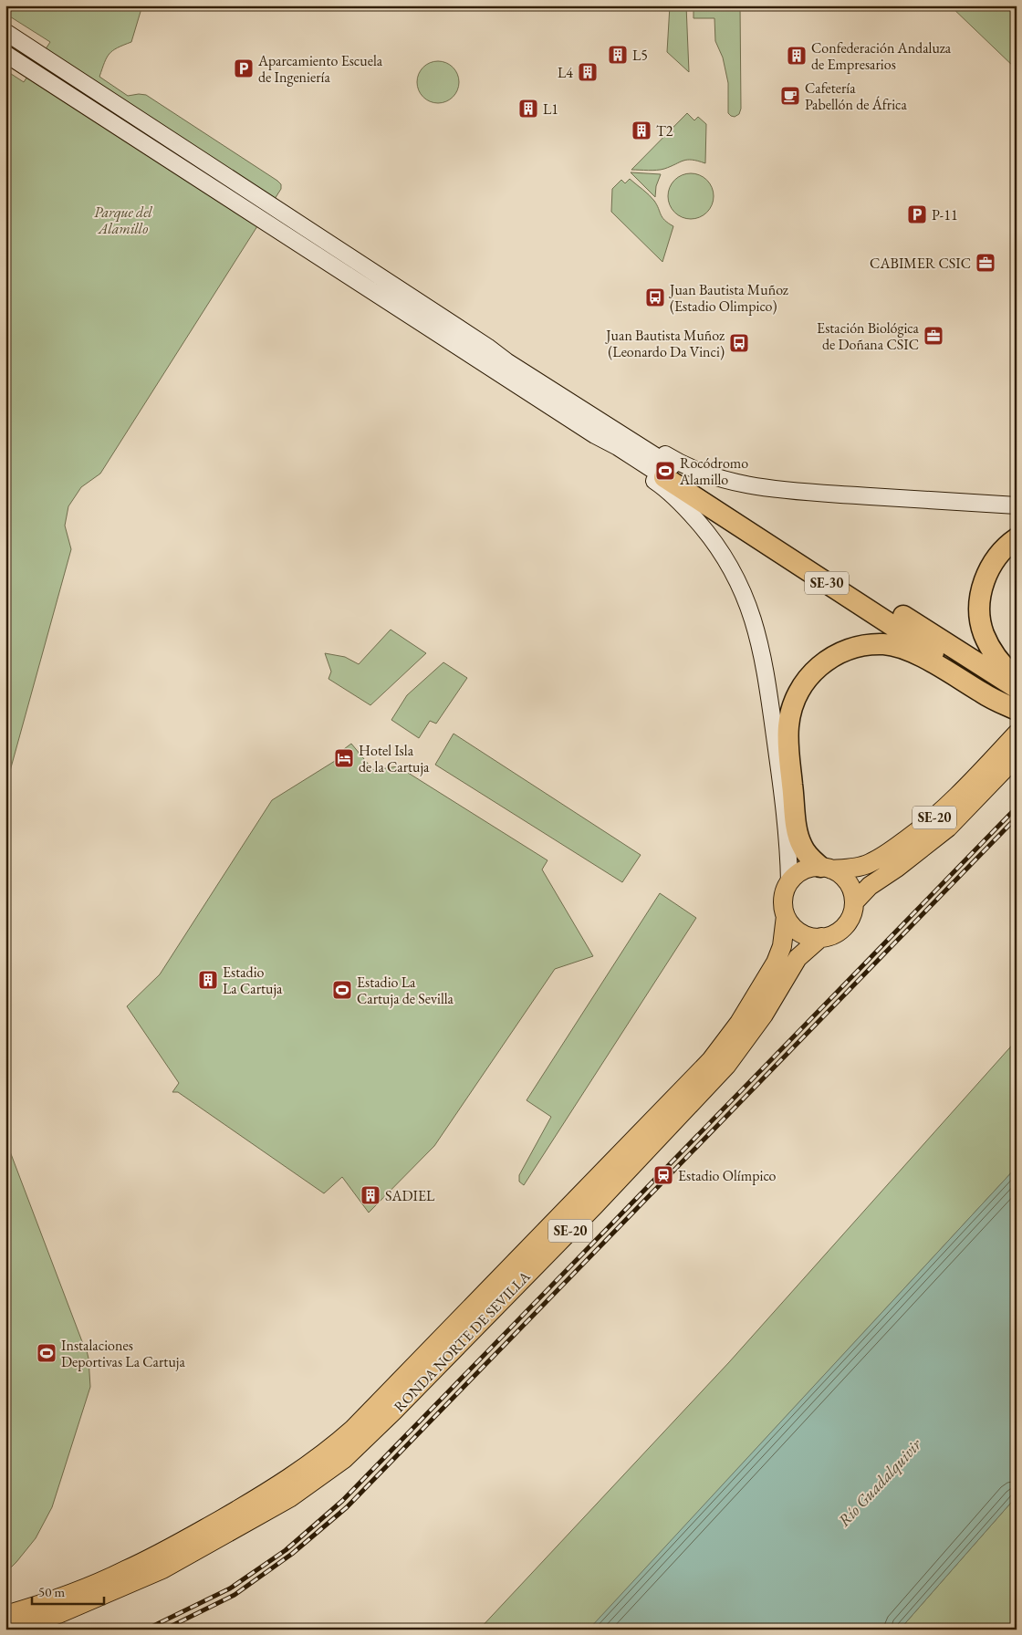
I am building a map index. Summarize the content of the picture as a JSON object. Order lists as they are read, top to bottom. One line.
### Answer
{"streets":{"highway":["SE-30","SE-20","RONDA NORTE DE SEVILLA"]},"crossings":[["SE-20","RONDA NORTE DE SEVILLA"]],"water":["Río Guadalquivir"],"parks":["Parque del Alamillo"],"places":{"building":["L5","Confederación Andaluza de Empresarios","L4","L1","T2","Estadio La Cartuja","SADIEL"],"parking":["Aparcamiento Escuela de Ingeniería","P-11"],"cafe":["Cafetería Pabellón de África"],"office":["CABIMER CSIC","Estación Biológica de Doñana CSIC"],"bus stop":["Juan Bautista Muñoz (Estadio Olimpico)","Juan Bautista Muñoz (Leonardo Da Vinci)"],"sports":["Rocódromo Alamillo","Estadio La Cartuja de Sevilla","Instalaciones Deportivas La Cartuja"],"hotel":["Hotel Isla de la Cartuja"],"station":["Estadio Olímpico"]},"scale_bar":"50 m"}
